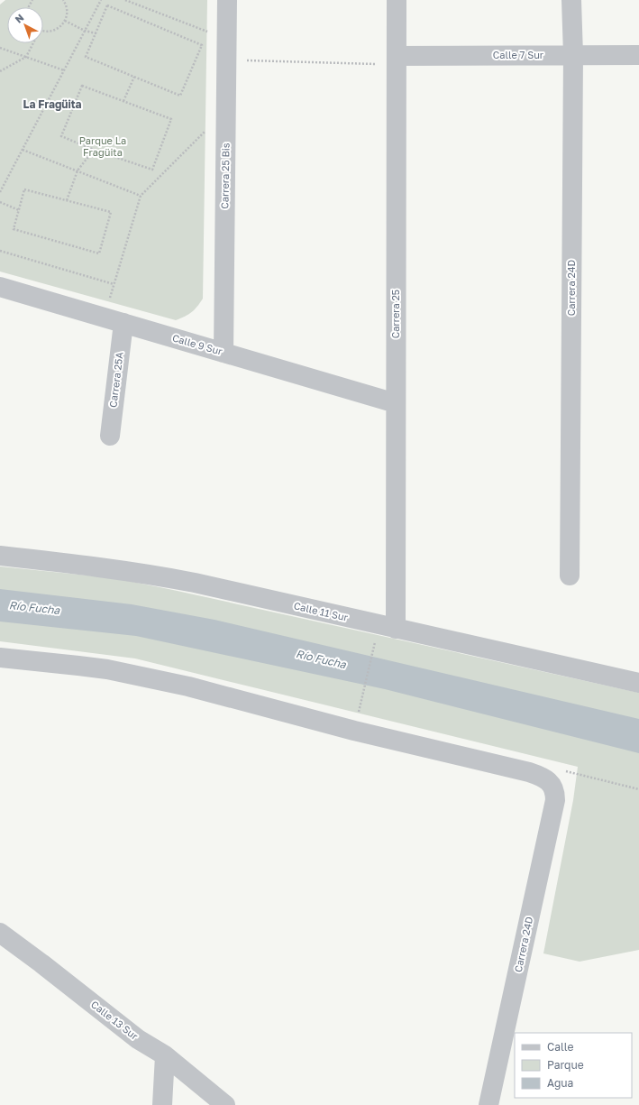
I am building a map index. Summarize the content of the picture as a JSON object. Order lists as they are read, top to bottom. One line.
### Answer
{"streets":{"street":["Calle 7 Sur","Carrera 25 Bis","Carrera 24D","Carrera 25","Calle 9 Sur","Carrera 25A","Calle 11 Sur","Calle 13 Sur"]},"crossings":[["Calle 7 Sur","Carrera 24D"],["Calle 7 Sur","Carrera 25"],["Carrera 25 Bis","Calle 9 Sur"],["Carrera 25","Calle 9 Sur"],["Carrera 25","Calle 11 Sur"],["Calle 9 Sur","Carrera 25A"]],"districts":["La Fragüita"],"water":["Río Fucha"],"parks":["Parque La Fragüita"],"legend":["Calle","Parque","Agua"],"north":"top left"}
